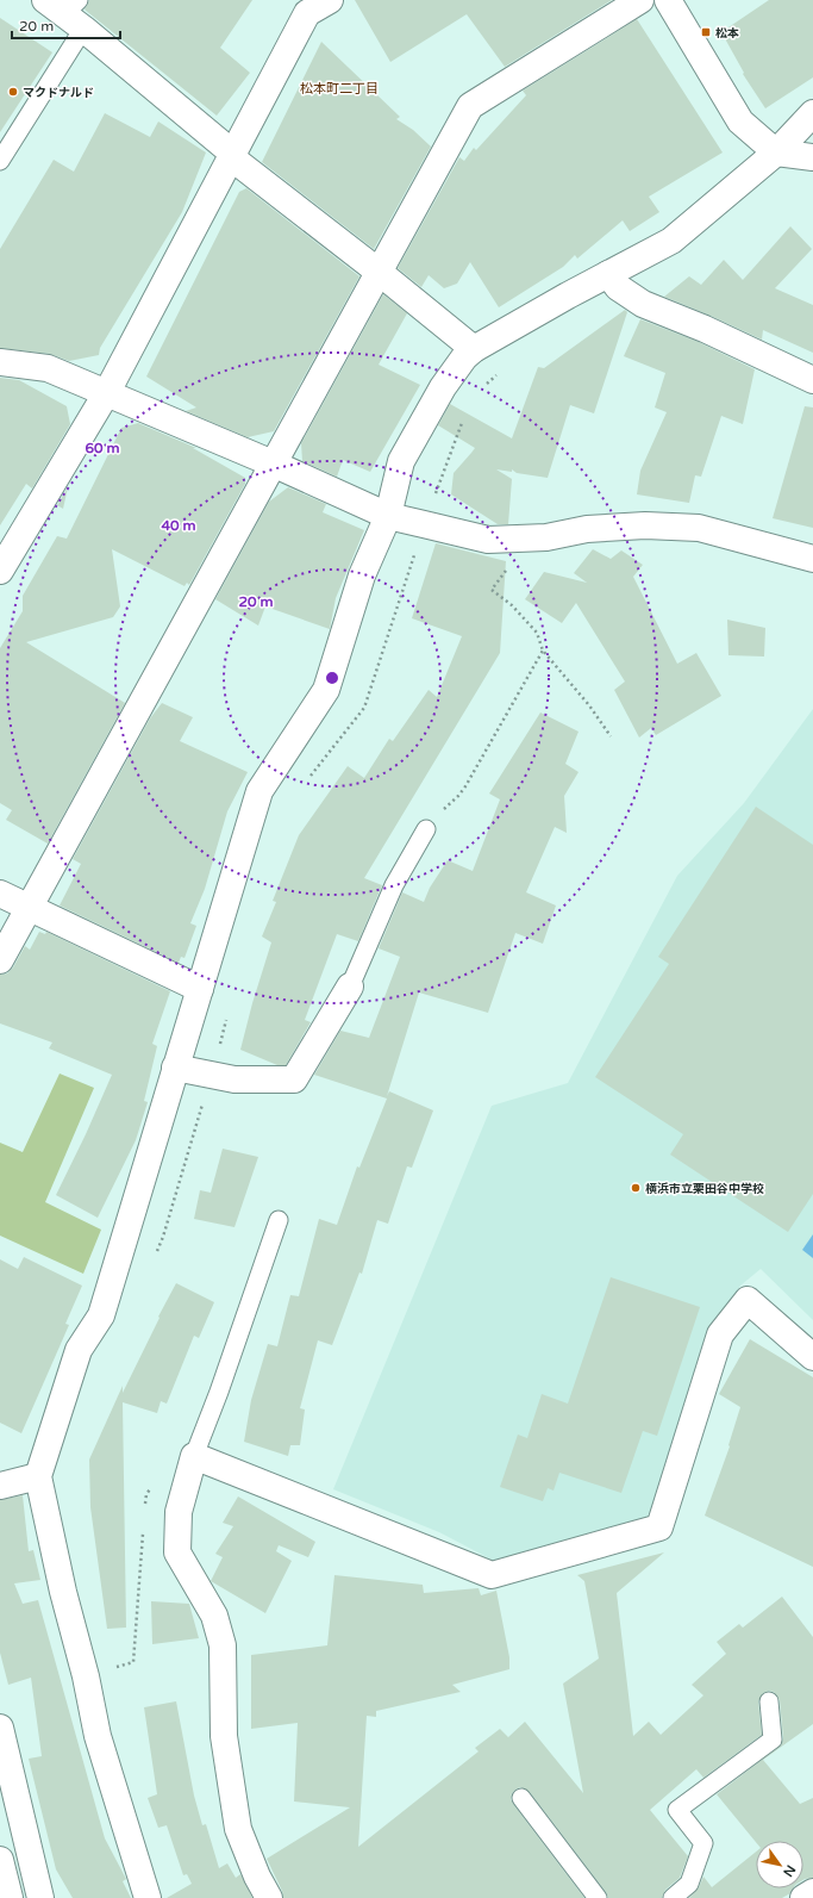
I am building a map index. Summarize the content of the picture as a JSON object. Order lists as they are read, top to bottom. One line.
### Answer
{"districts":["松本町二丁目"],"places":{"transit":["松本"],"other":["マクドナルド","横浜市立栗田谷中学校"]},"scale_bar":"20 m","north":"bottom right","rings":["60 m","40 m","20 m"]}
